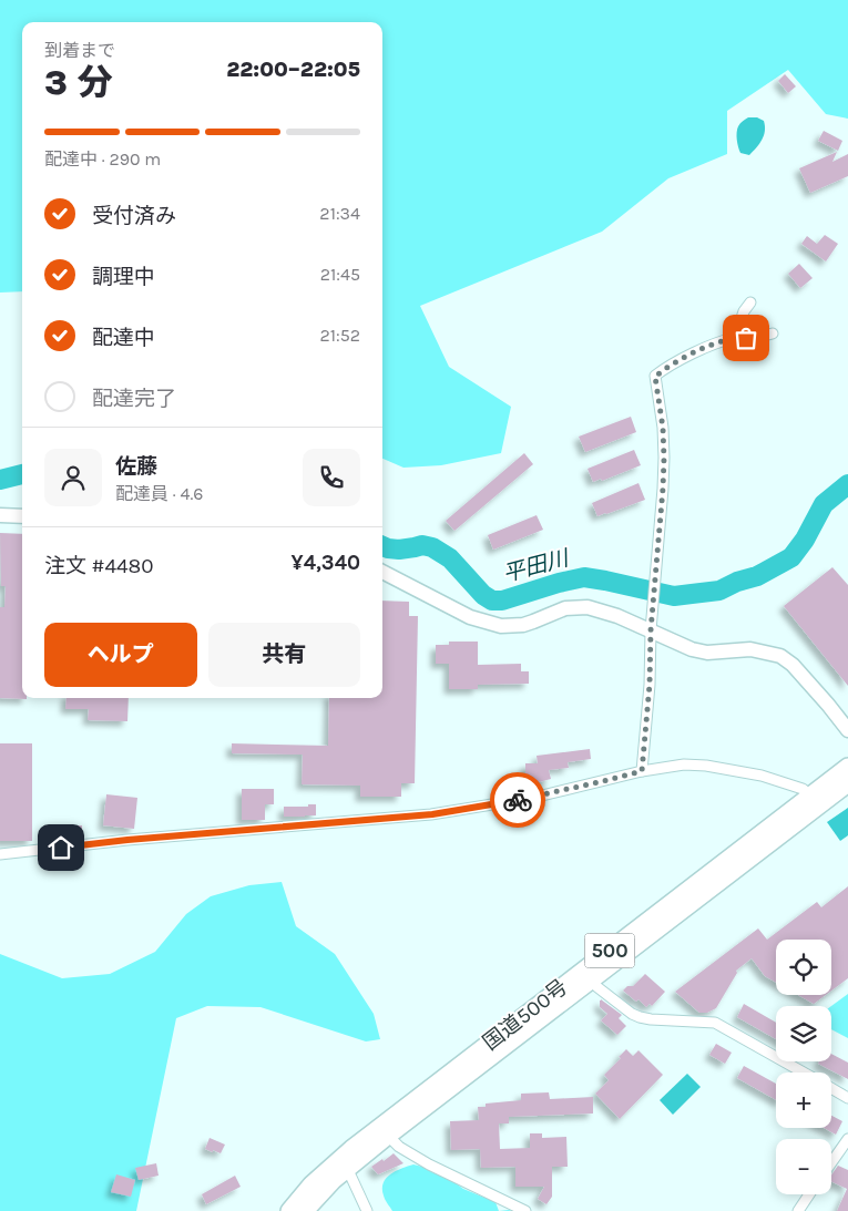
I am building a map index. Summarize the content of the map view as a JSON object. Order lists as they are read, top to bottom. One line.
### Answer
{"streets":{"highway":["500","国道500号"]},"water":["平田川"],"page":{"heading":["3 分","到着まで","22:00–22:05"],"panel":["佐藤","配達員 · 4.6","注文 #4480","¥4,340"],"bar":"配達中 · 290 m","list":[["受付済み","21:34"],["調理中","21:45"],["配達中","21:52"],"配達完了"],"buttons":["ヘルプ","共有"],"map_buttons":["+","−"]}}
